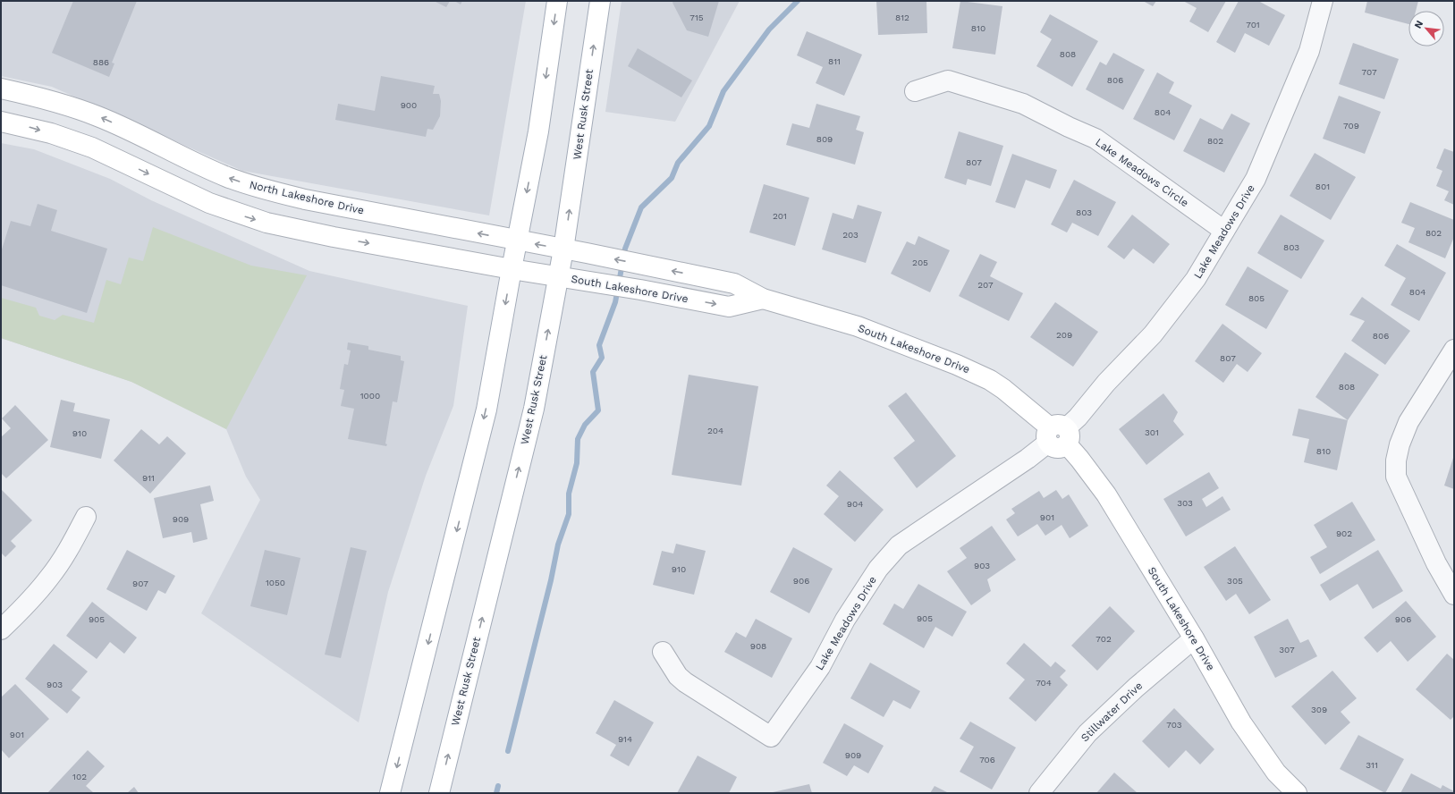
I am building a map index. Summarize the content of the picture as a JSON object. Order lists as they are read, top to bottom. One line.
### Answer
{"streets":{"main road":["West Rusk Street","North Lakeshore Drive","South Lakeshore Drive"],"street":["Lake Meadows Circle","Lake Meadows Drive","Stillwater Drive"]},"crossings":[["West Rusk Street","North Lakeshore Drive"],["West Rusk Street","South Lakeshore Drive"],["Lake Meadows Circle","Lake Meadows Drive"],["North Lakeshore Drive","South Lakeshore Drive"],["Lake Meadows Drive","South Lakeshore Drive"],["South Lakeshore Drive","Stillwater Drive"]],"house_numbers":["715","812","701","810","808","811","886","707","806","900","804","709","809","802","807","801","803","201","802","203","803","205","207","804","805","209","806","807","808","1000","204","301","910","810","911","303","904","901","909","902","903","910","906","305","1050","907","905","905","906","702","908","307","704","903","309","703","901","914","909","706","311","102"],"north":"top left"}
